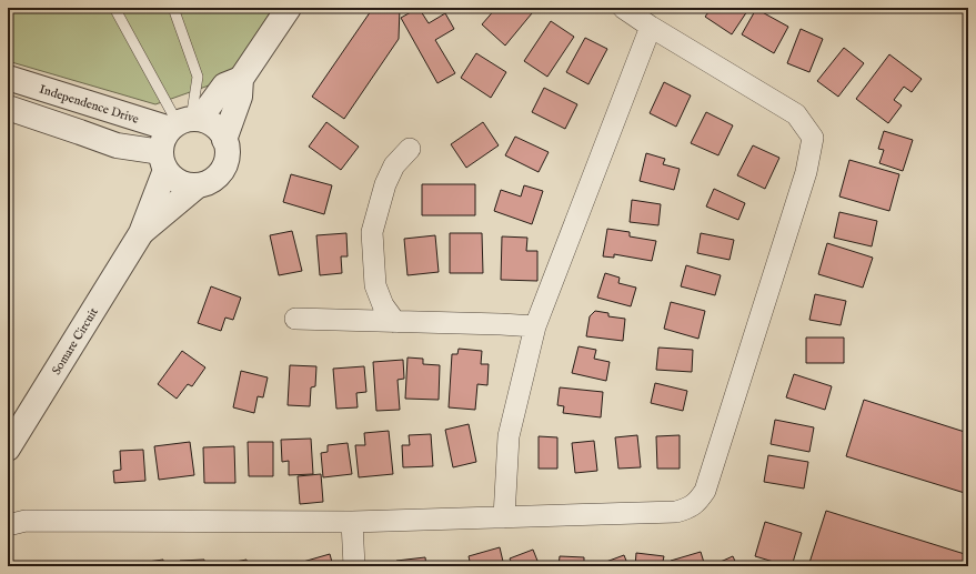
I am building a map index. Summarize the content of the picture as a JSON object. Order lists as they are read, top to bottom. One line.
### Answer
{"streets":{"street":["Independence Drive","Somare Circuit"]},"crossings":[["Independence Drive","Somare Circuit"]]}
